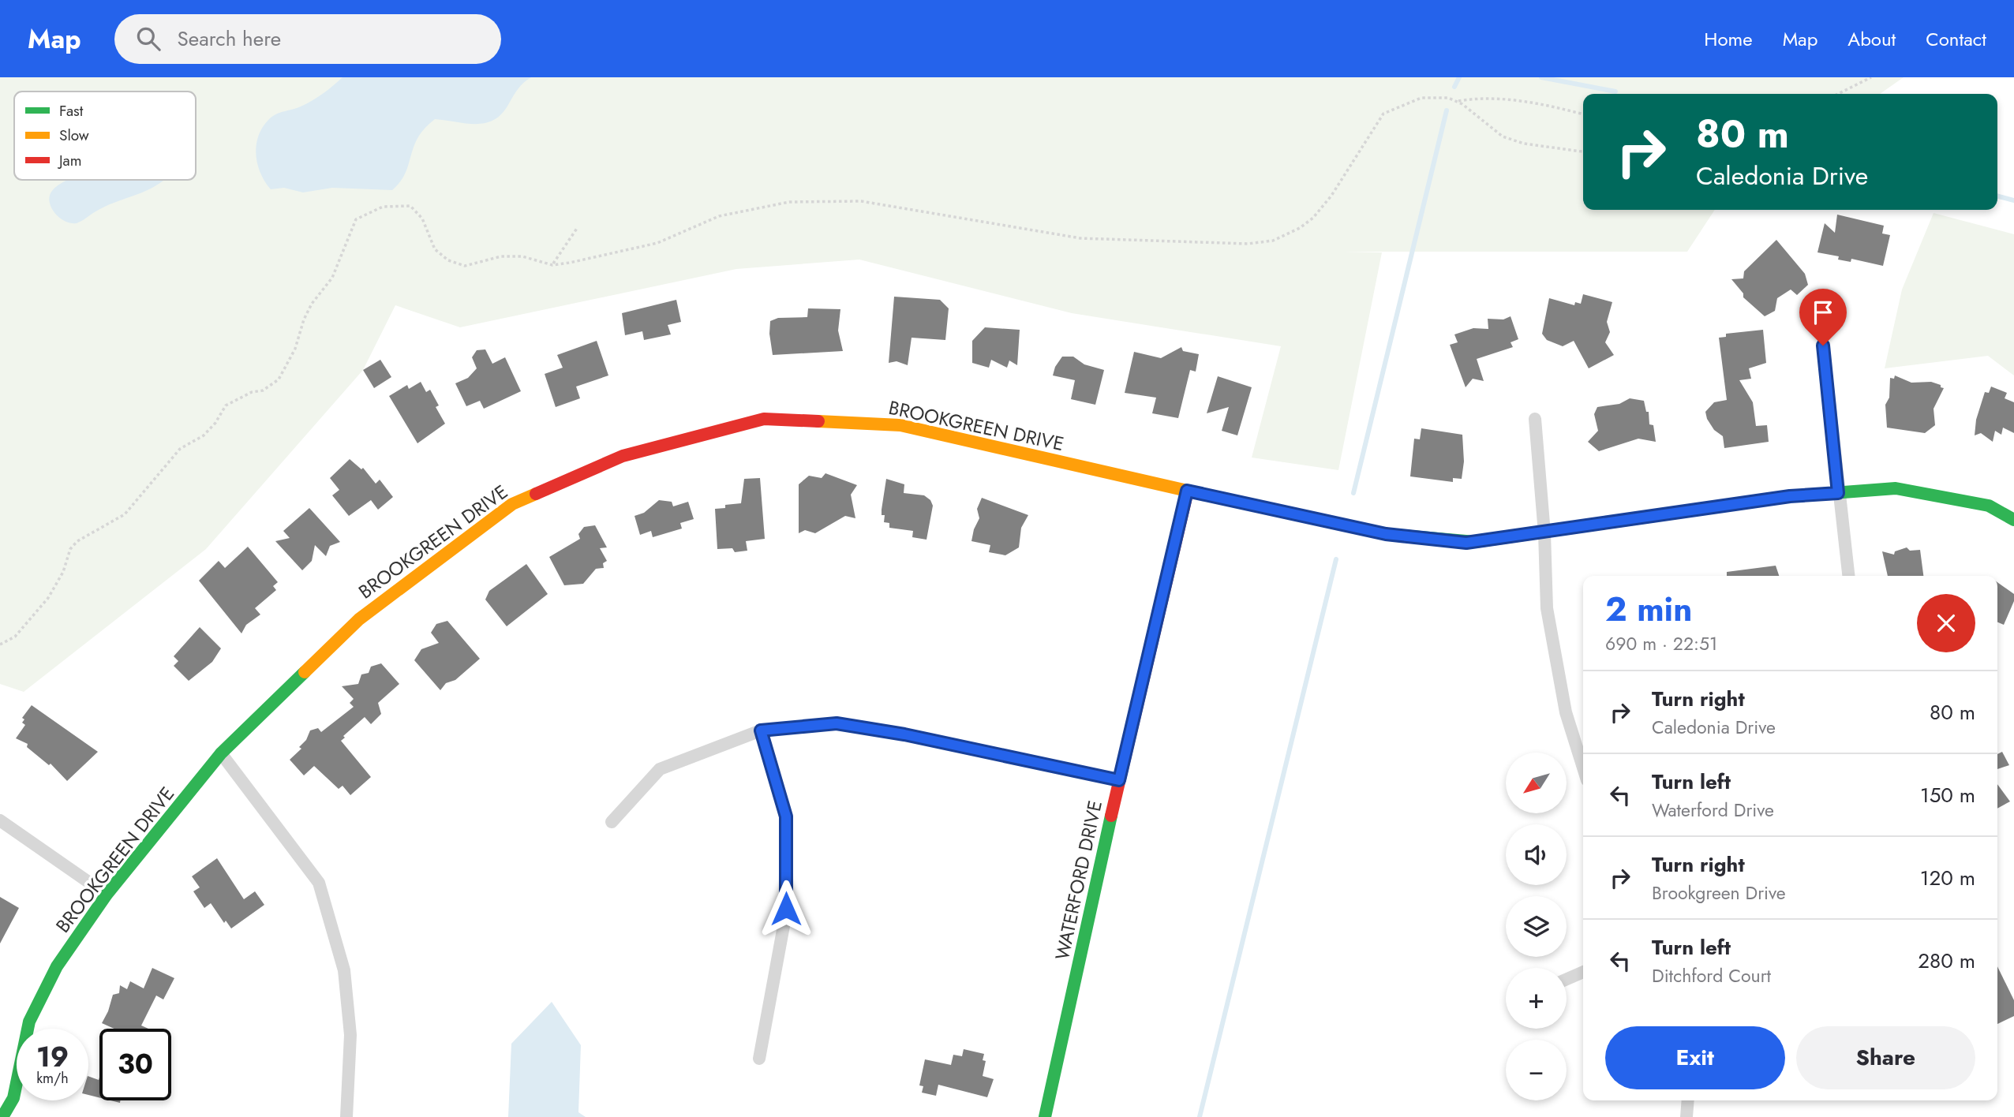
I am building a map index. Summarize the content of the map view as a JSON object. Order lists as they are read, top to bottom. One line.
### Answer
{"streets":{"street":["BROOKGREEN DRIVE","WATERFORD DRIVE"]},"crossings":[["BROOKGREEN DRIVE","WATERFORD DRIVE"]],"legend":["Fast","Slow","Jam"],"north":"bottom left","page":{"header":"Map","search":"Search here","nav":["Home","Map","About","Contact"],"turn":["80 m","Caledonia Drive"],"heading":["2 min","690 m · 22:51"],"list":[{"name":"Turn right","note":"Caledonia Drive","value":"80 m"},{"name":"Turn left","note":"Waterford Drive","value":"150 m"},{"name":"Turn right","note":"Brookgreen Drive","value":"120 m"},{"name":"Turn left","note":"Ditchford Court","value":"280 m"}],"map_buttons":["+","−"],"buttons":["Exit","Share"],"speed":"19 km/h","limit":"30"}}
